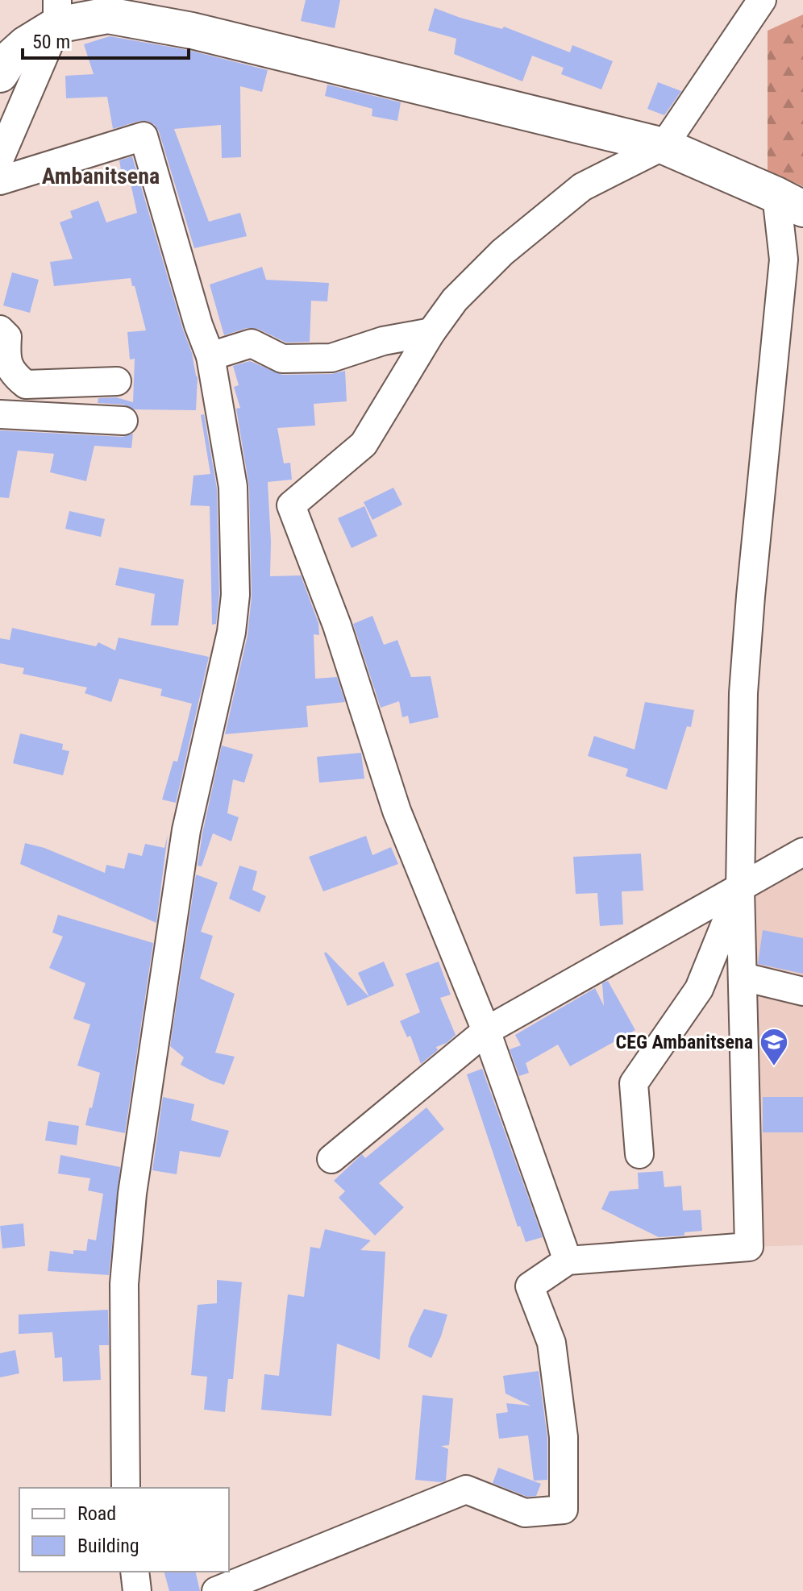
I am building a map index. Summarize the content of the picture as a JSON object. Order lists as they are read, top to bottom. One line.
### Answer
{"districts":["Ambanitsena"],"places":{"school or university":["CEG Ambanitsena"]},"legend":["Road","Building"],"scale_bar":"50 m"}
